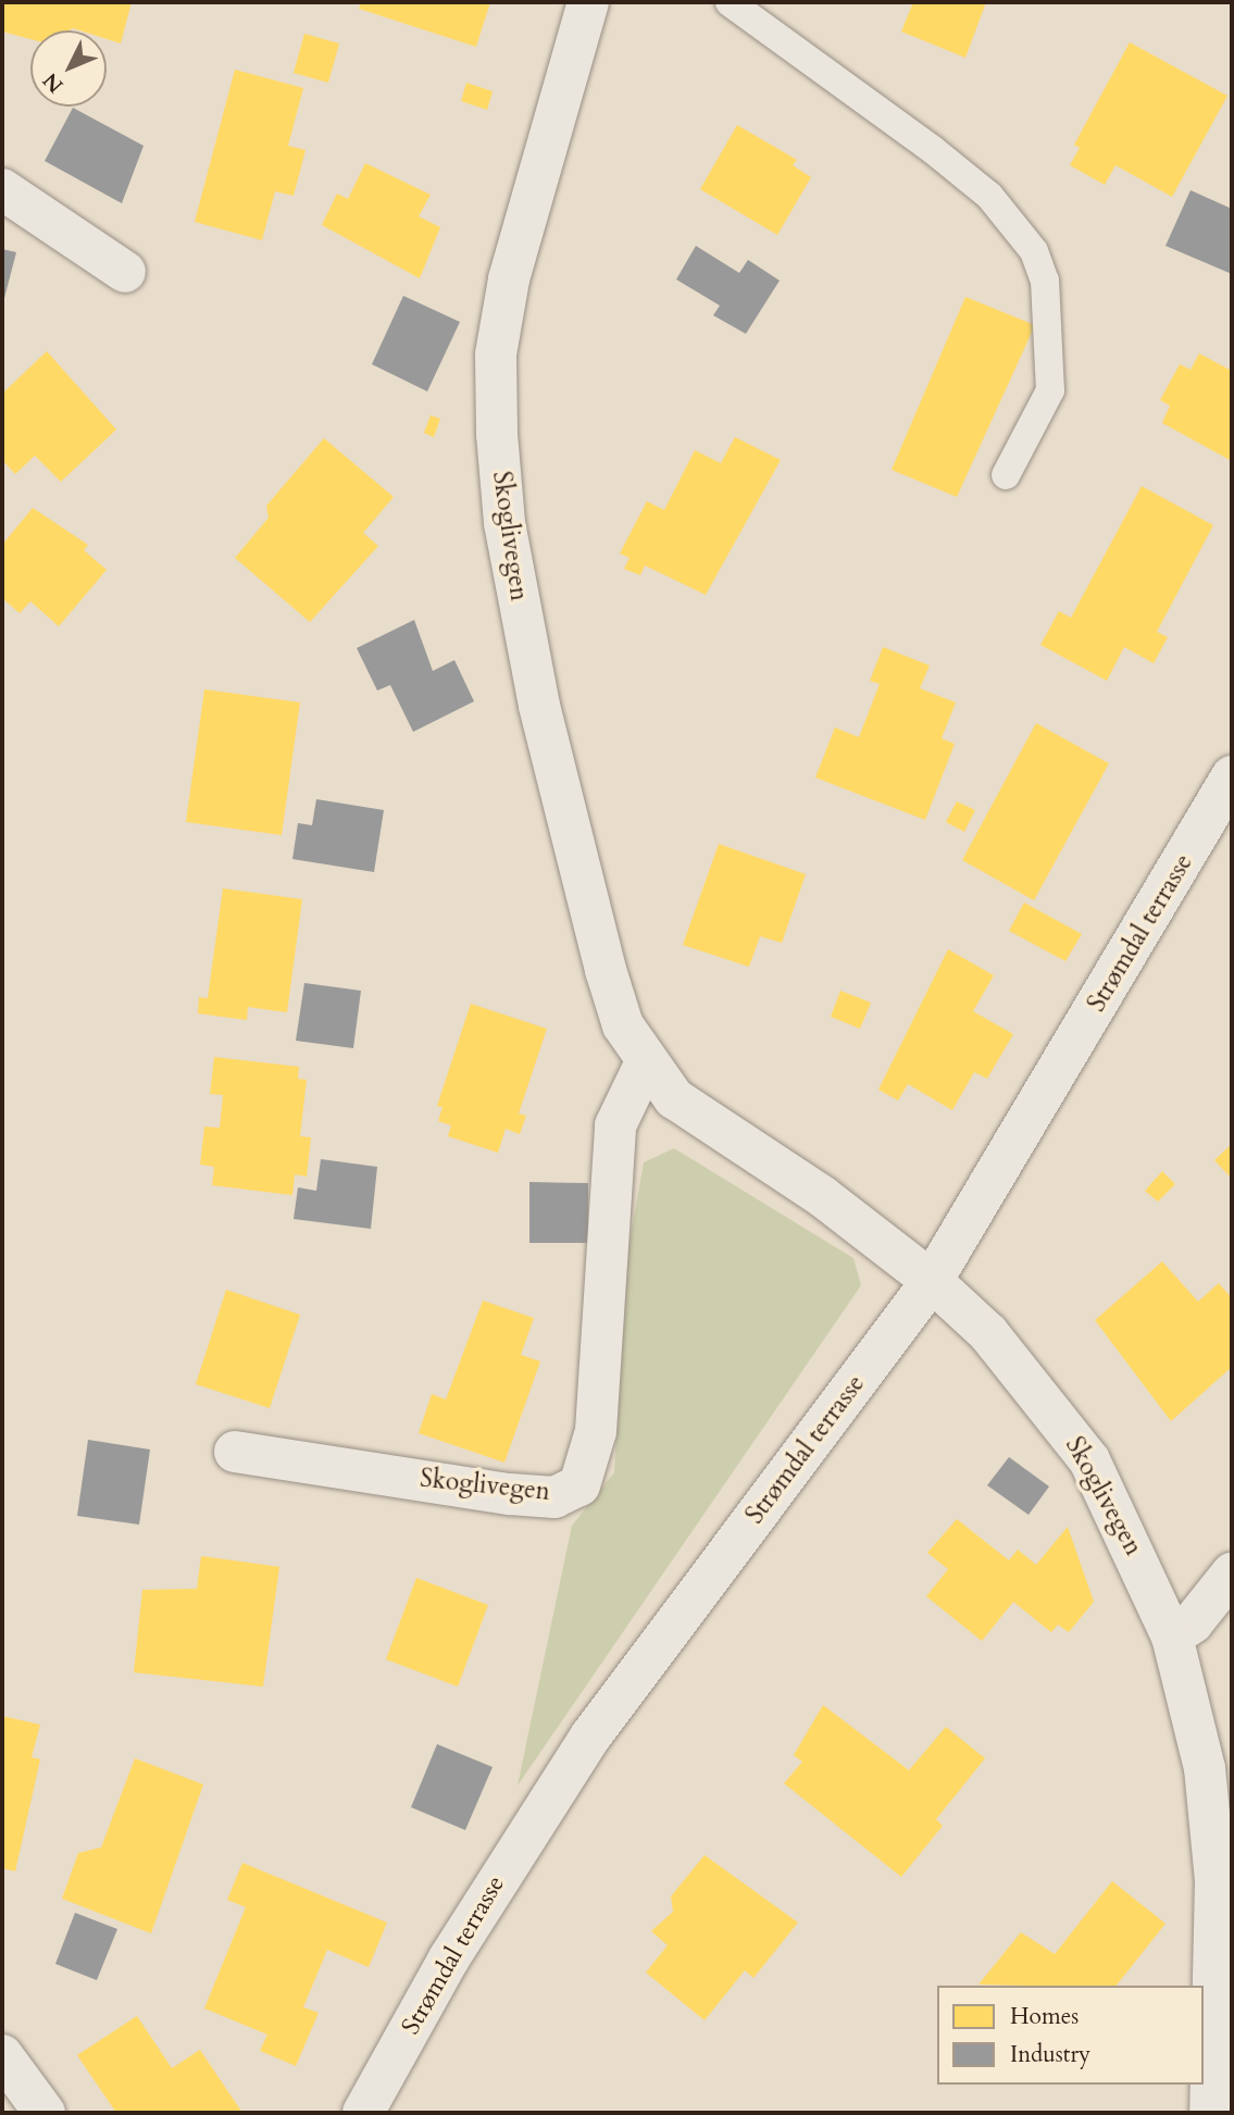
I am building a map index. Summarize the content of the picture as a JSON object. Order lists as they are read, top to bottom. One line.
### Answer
{"streets":{"street":["Skoglivegen","Strømdal terrasse"]},"crossings":[["Skoglivegen","Strømdal terrasse"]],"legend":["Homes","Industry"],"north":"bottom left"}
